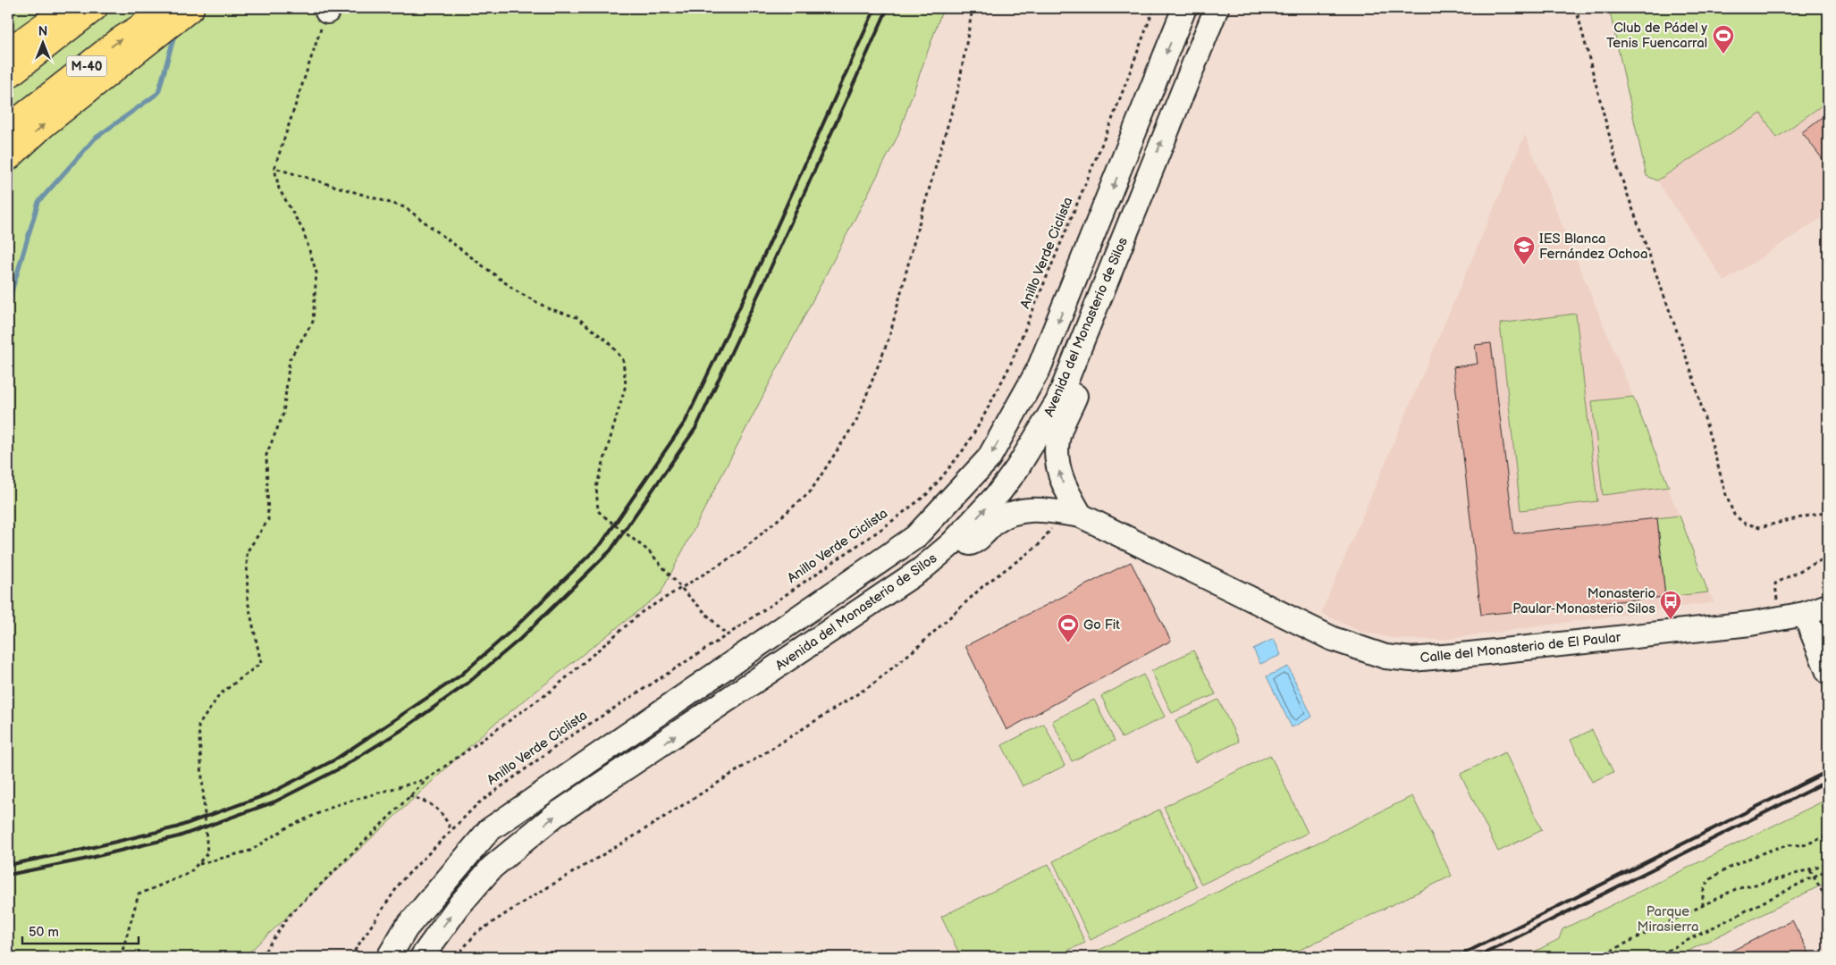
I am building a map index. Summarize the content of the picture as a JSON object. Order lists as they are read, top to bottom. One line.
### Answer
{"streets":{"highway":["M-40"],"street":["Avenida del Monasterio de Silos","Calle del Monasterio de El Paular"],"path":["Anillo Verde Ciclista"]},"crossings":[["Avenida del Monasterio de Silos","Calle del Monasterio de El Paular"]],"parks":["Parque Mirasierra"],"places":{"sports":["Club de Pádel y Tenis Fuencarral","Go Fit"],"school or university":["IES Blanca Fernández Ochoa"],"bus stop":["Monasterio Paular-Monasterio Silos"]},"scale_bar":"50 m","north":"top"}
